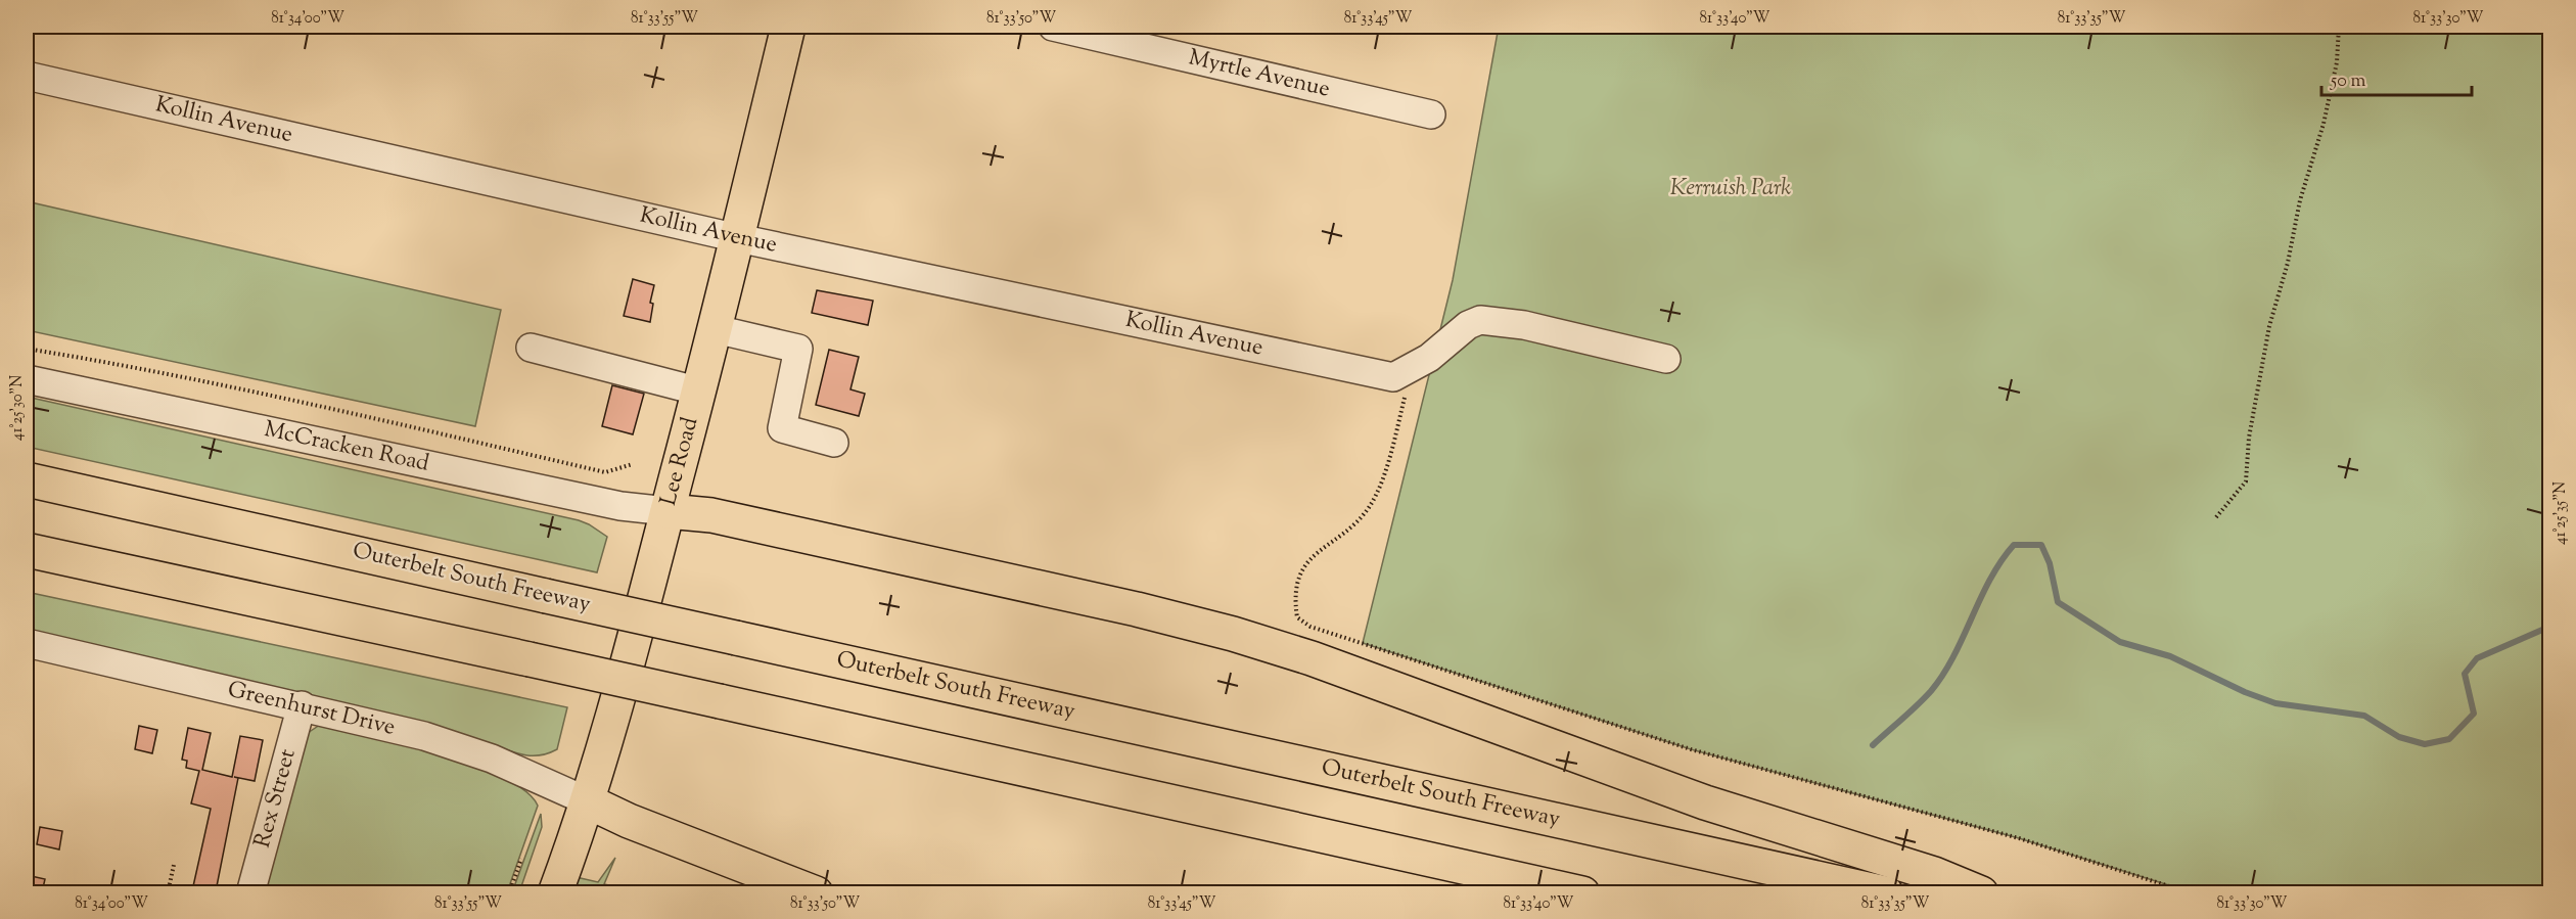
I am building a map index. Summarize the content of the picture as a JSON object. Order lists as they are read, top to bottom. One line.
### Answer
{"streets":{"main road":["Lee Road","Outerbelt South Freeway"],"street":["Myrtle Avenue","Kollin Avenue","McCracken Road","Greenhurst Drive","Rex Street"]},"crossings":[["Kollin Avenue","Lee Road"],["McCracken Road","Lee Road"],["Lee Road","Greenhurst Drive"],["Greenhurst Drive","Rex Street"]],"parks":["Kerruish Park"],"scale_bar":"50 m","coordinates":["81°34'00\"W","81°33'55\"W","81°33'50\"W","81°33'45\"W","81°33'40\"W","81°33'35\"W","81°33'30\"W","41°25'30\"N","41°25'35\"N"]}
